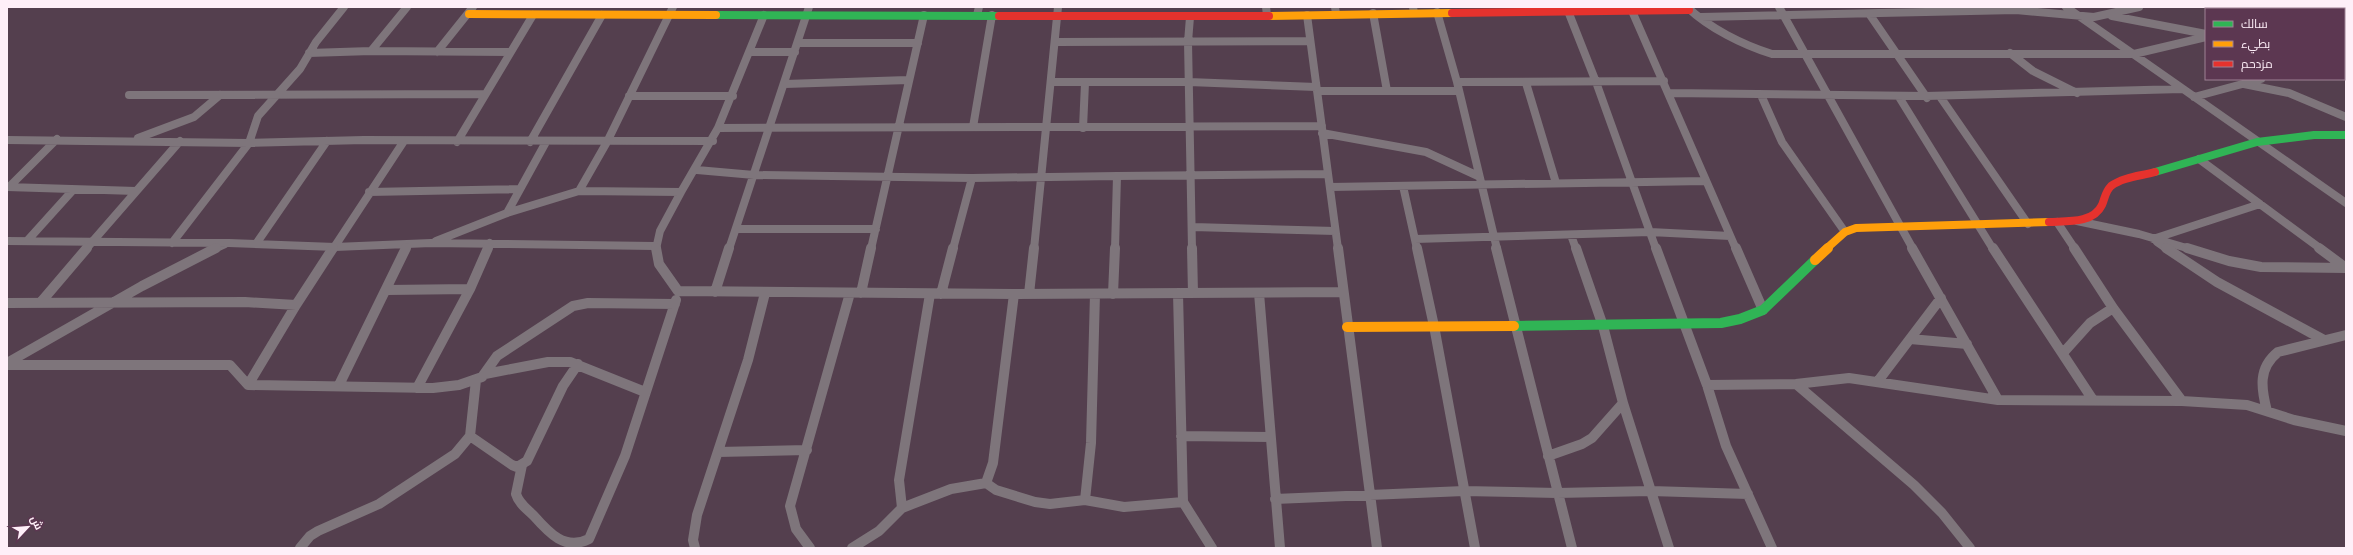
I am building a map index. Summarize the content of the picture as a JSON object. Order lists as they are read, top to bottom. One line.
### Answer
{"legend":["سالك","بطيء","مزدحم"],"north":"top right"}
